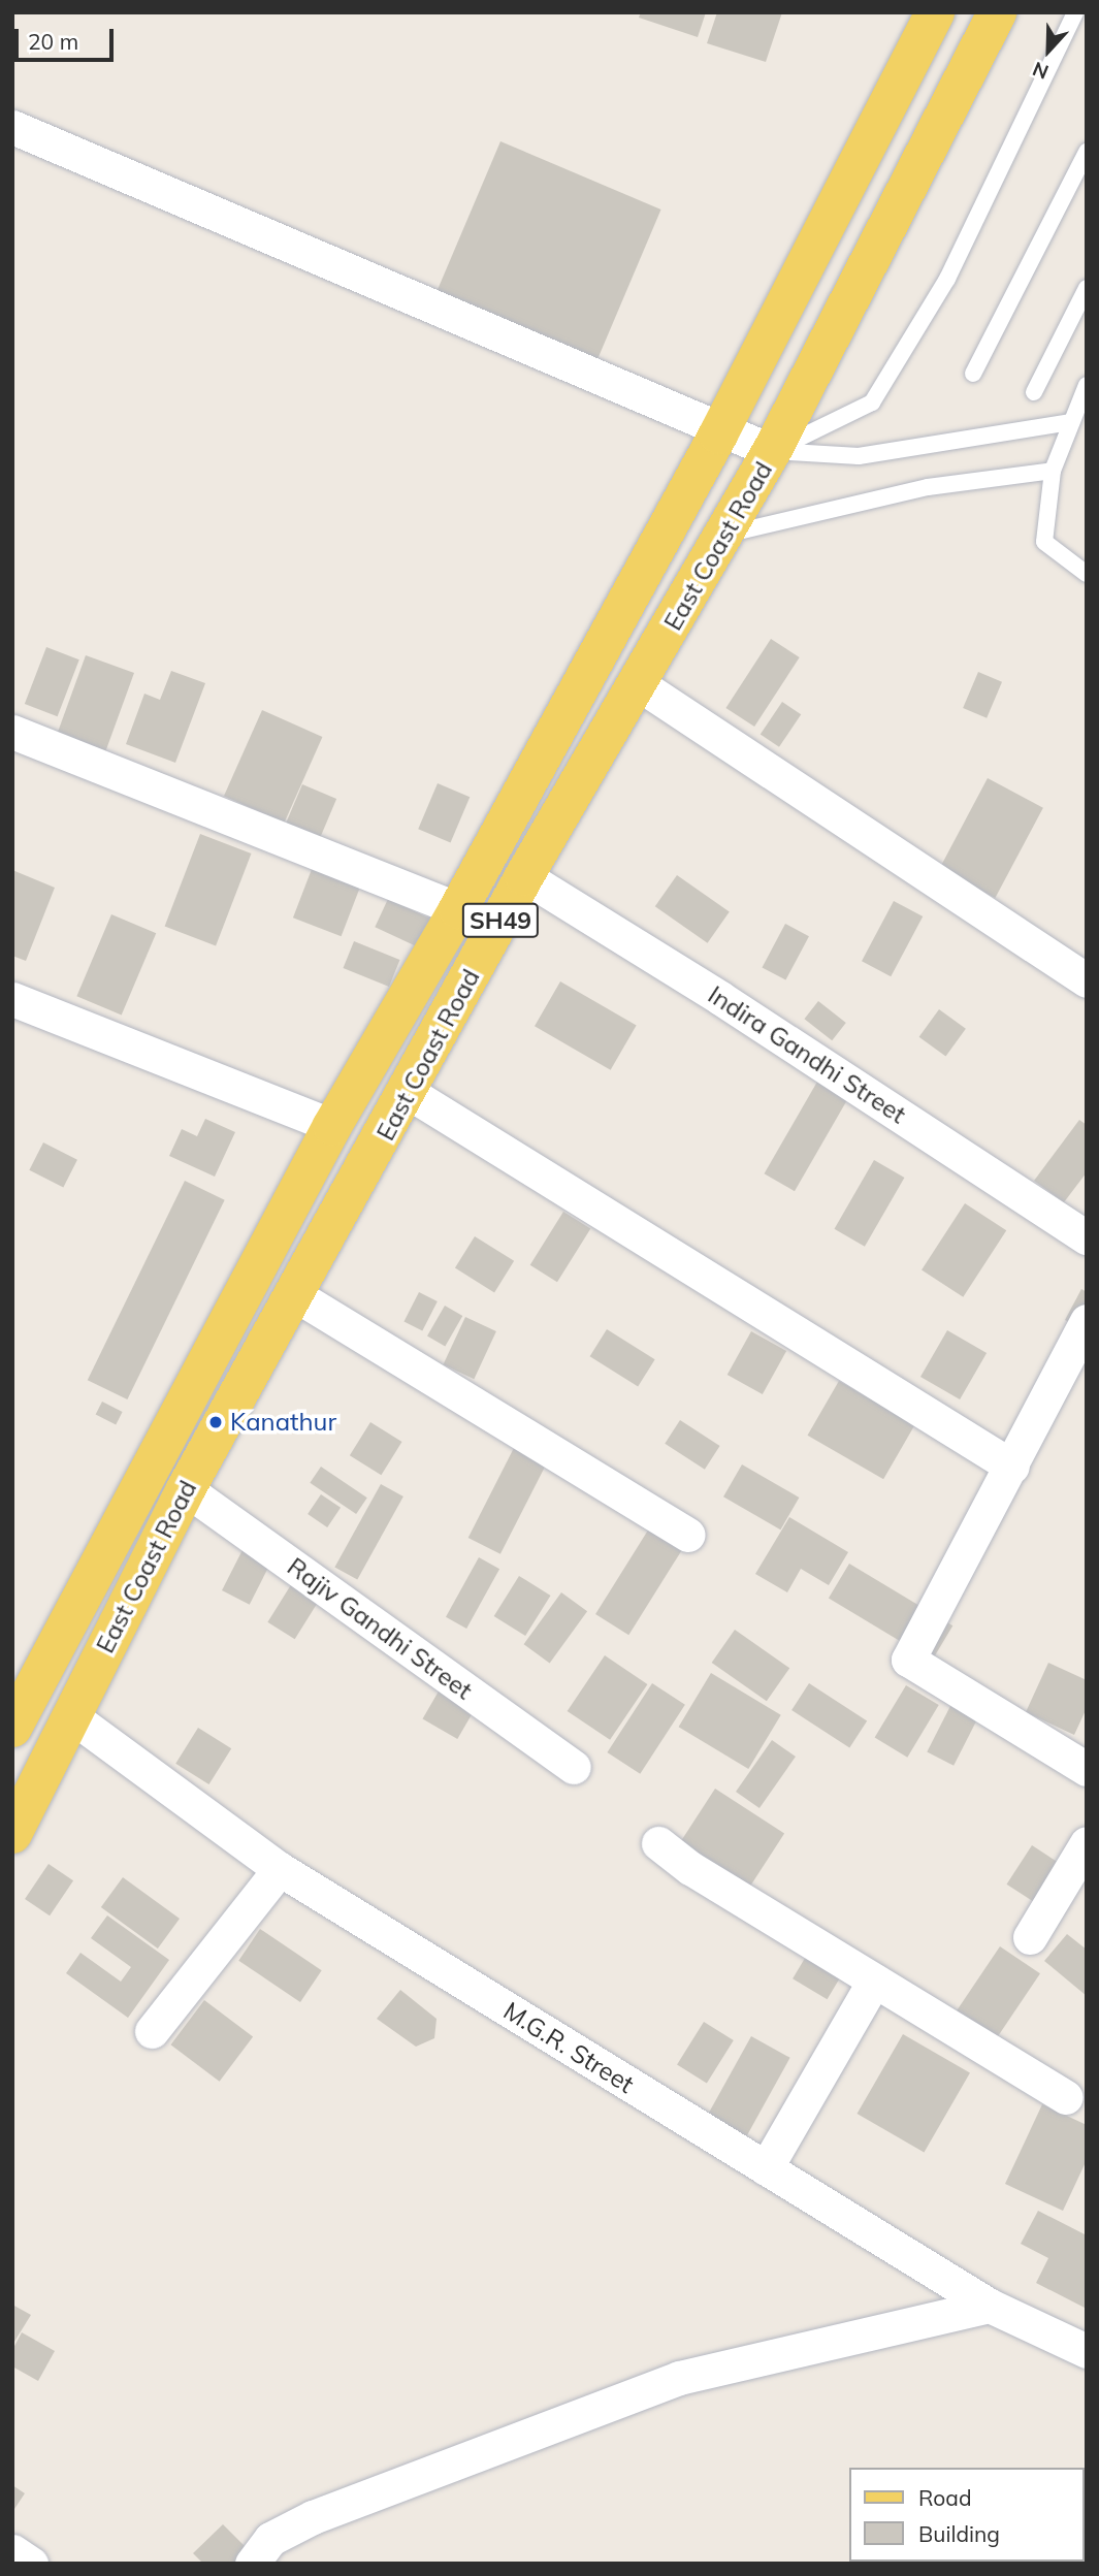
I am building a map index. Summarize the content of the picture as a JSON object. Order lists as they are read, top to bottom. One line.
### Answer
{"streets":{"main road":["East Coast Road","SH49"],"street":["Indira Gandhi Street","Rajiv Gandhi Street","M.G.R. Street"]},"crossings":[["East Coast Road","Indira Gandhi Street"],["East Coast Road","Rajiv Gandhi Street"],["East Coast Road","M.G.R. Street"]],"places":["Kanathur"],"legend":["Road","Building"],"scale_bar":"20 m","north":"bottom"}
